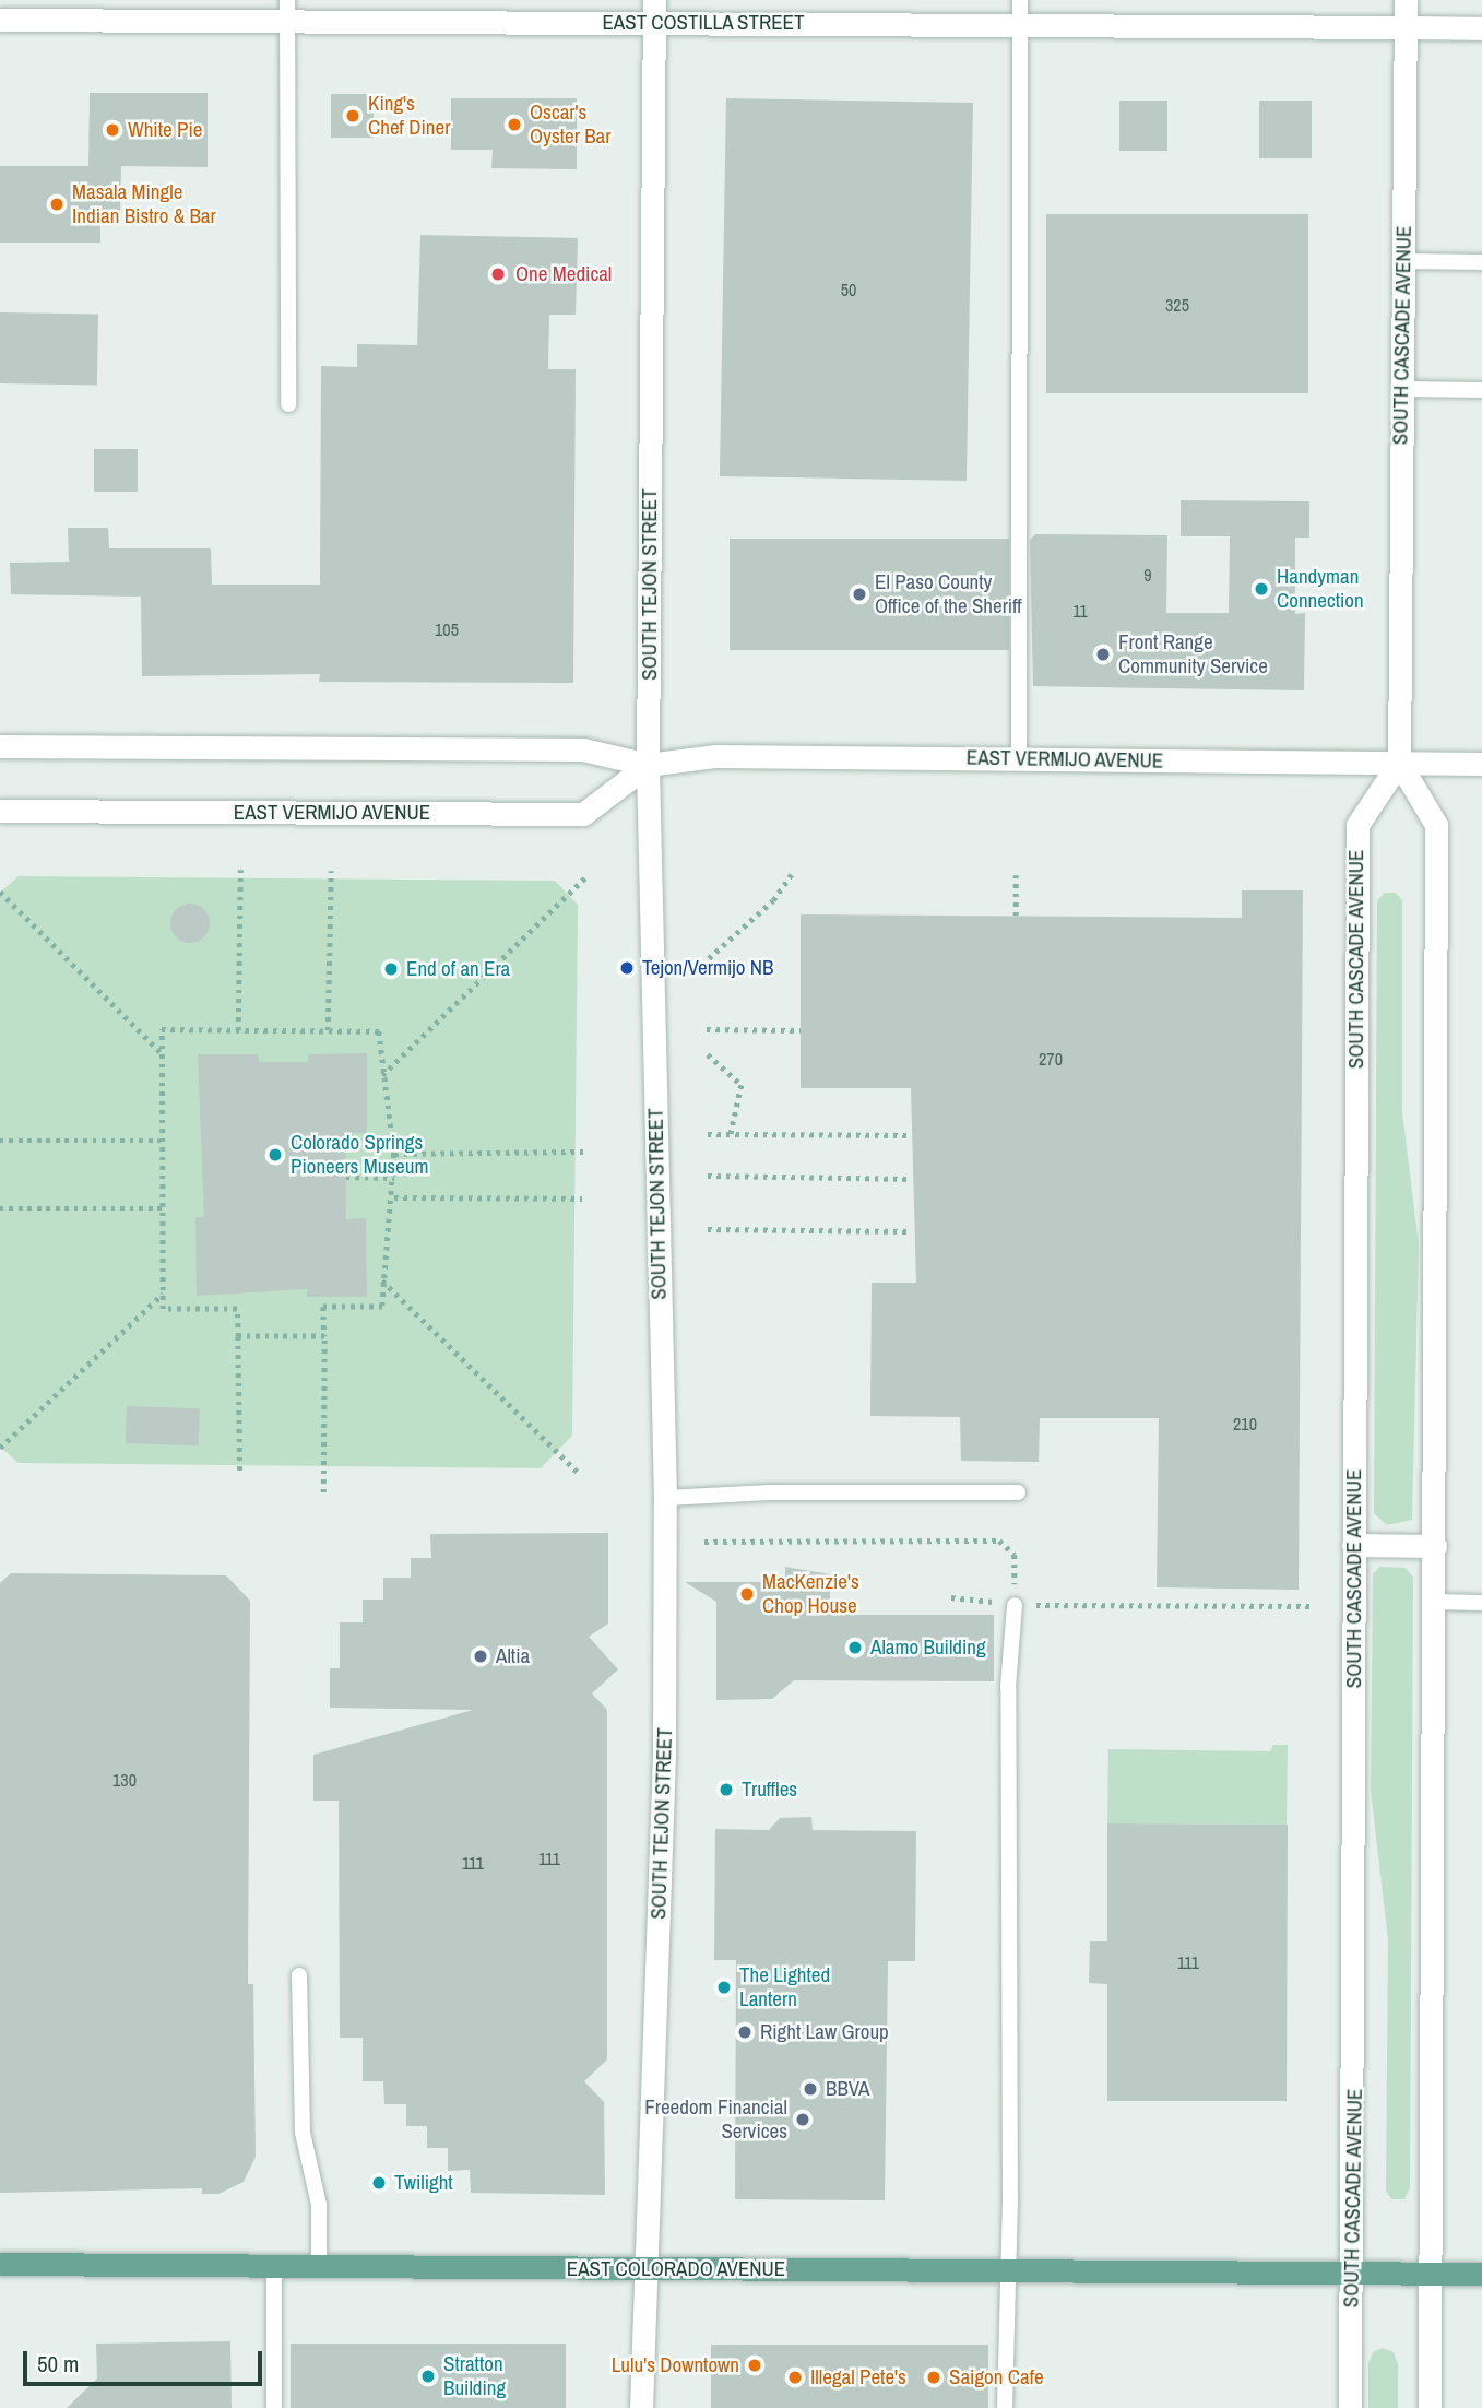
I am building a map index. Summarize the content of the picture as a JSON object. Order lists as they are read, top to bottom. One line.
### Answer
{"streets":{"main road":["EAST COLORADO AVENUE"],"street":["EAST COSTILLA STREET","SOUTH CASCADE AVENUE","SOUTH TEJON STREET","EAST VERMIJO AVENUE"]},"crossings":[["EAST COSTILLA STREET","SOUTH CASCADE AVENUE"],["EAST COSTILLA STREET","SOUTH TEJON STREET"],["SOUTH CASCADE AVENUE","EAST VERMIJO AVENUE"],["SOUTH CASCADE AVENUE","EAST COLORADO AVENUE"],["SOUTH TEJON STREET","EAST VERMIJO AVENUE"],["SOUTH TEJON STREET","EAST COLORADO AVENUE"]],"places":["King's Chef Diner","Oscar's Oyster Bar","White Pie","Masala Mingle Indian Bistro & Bar","One Medical","Handyman Connection","El Paso County Office of the Sheriff","Front Range Community Service","Tejon/Vermijo NB","End of an Era","Colorado Springs Pioneers Museum","MacKenzie's Chop House","Alamo Building","Altia","Truffles","The Lighted Lantern","Right Law Group","BBVA","Freedom Financial Services","Twilight","Lulu's Downtown","Stratton Building","Illegal Pete's","Saigon Cafe"],"house_numbers":["50","325","9","11","105","270","210","130","111","111","111"],"scale_bar":"50 m"}
